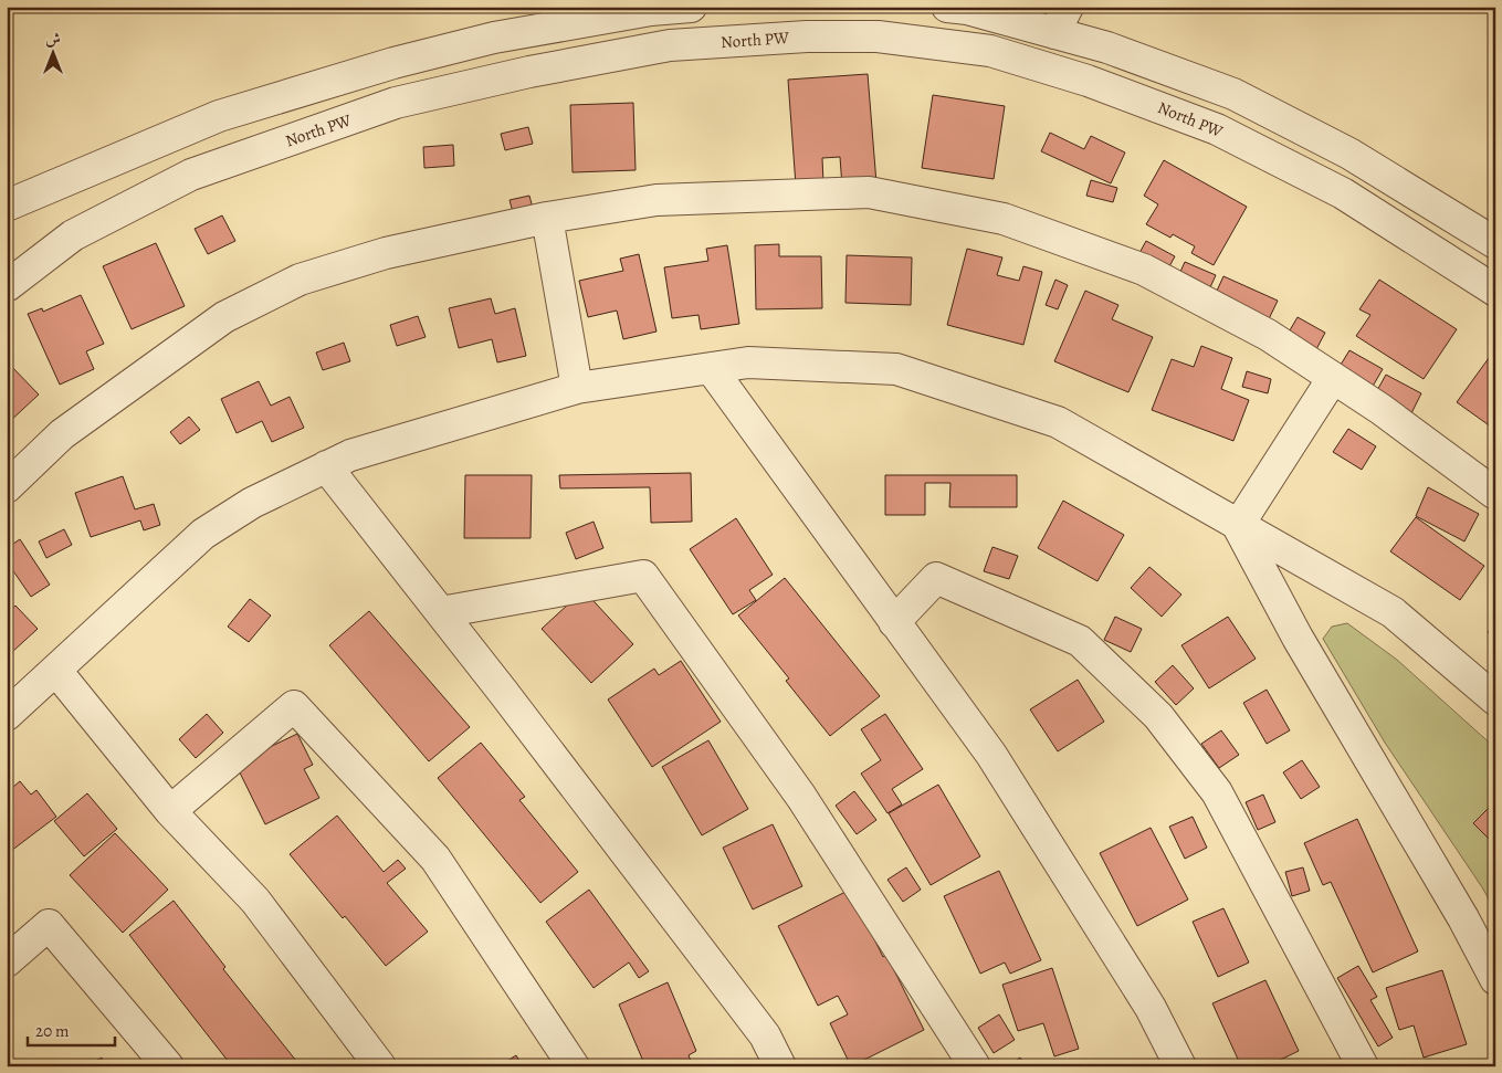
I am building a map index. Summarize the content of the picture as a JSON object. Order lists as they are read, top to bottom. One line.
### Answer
{"streets":{"street":["North PW"]},"scale_bar":"20 m","north":"top"}
